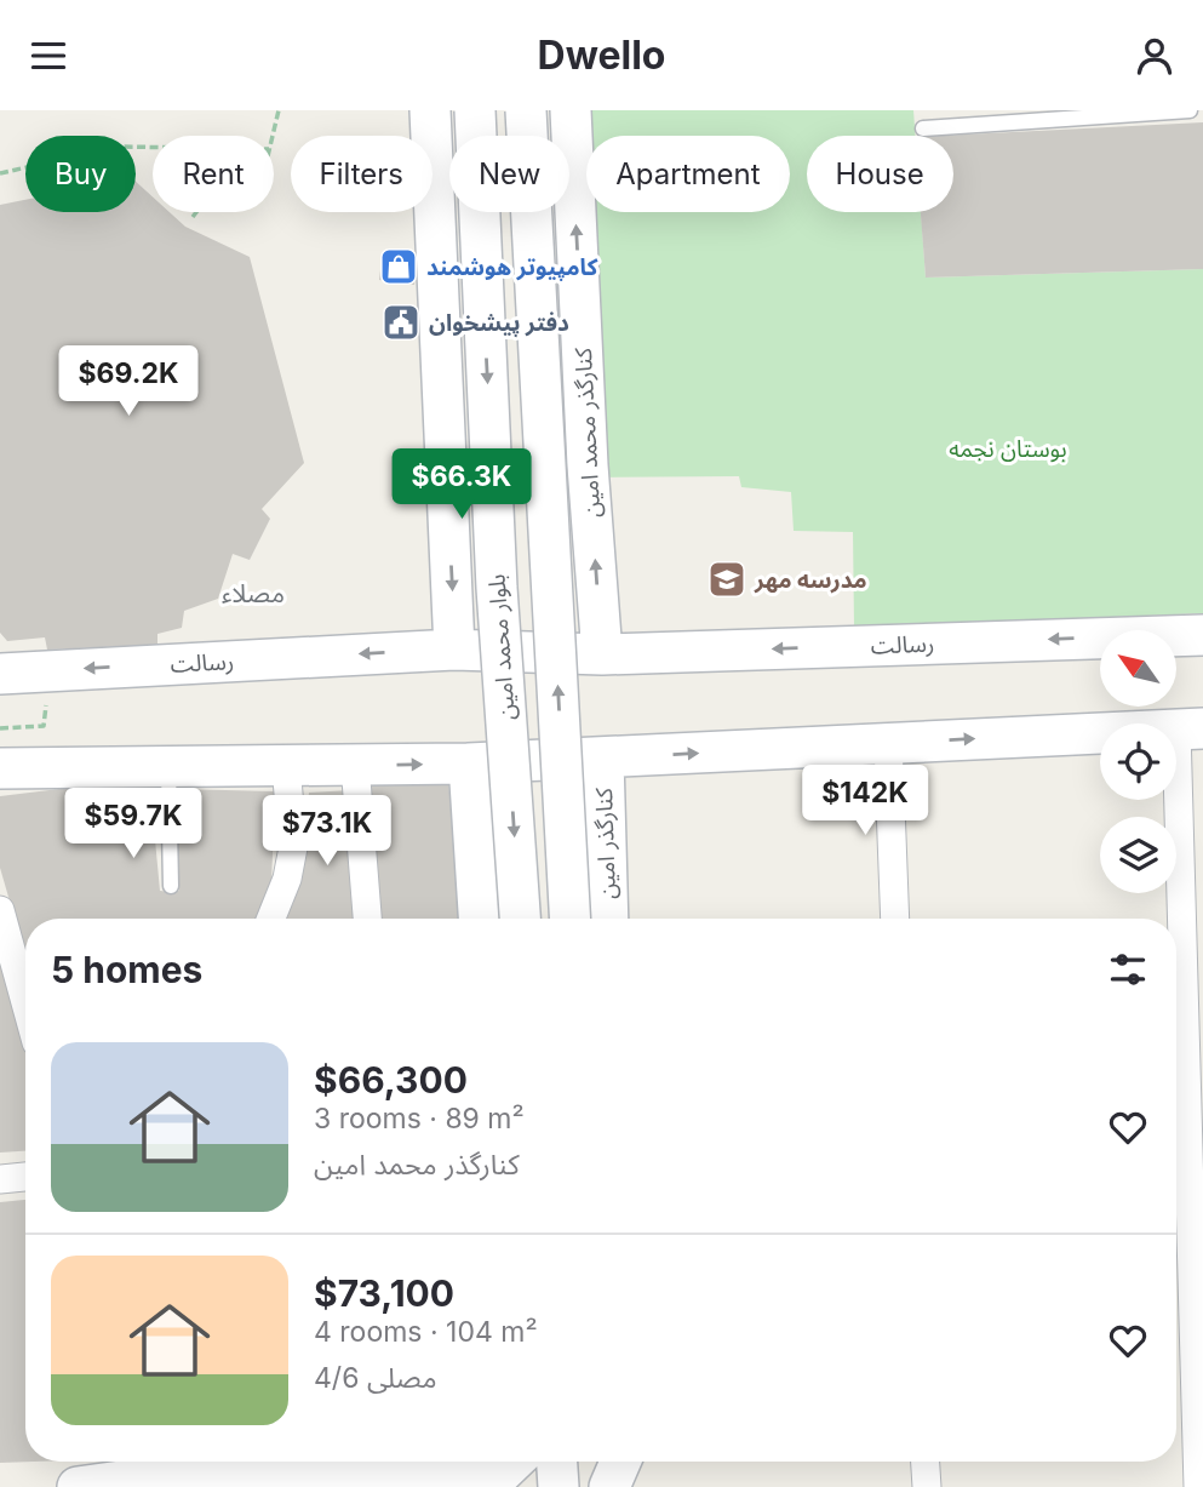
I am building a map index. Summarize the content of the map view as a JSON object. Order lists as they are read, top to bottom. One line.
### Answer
{"streets":{"street":["کنارگذر محمد امین","رسالت","بلوار محمد امین","کنارگذر امین"]},"crossings":[["کنارگذر محمد امین","رسالت"]],"districts":["مصلاء"],"parks":["بوستان نجمه"],"places":{"shop":["کامپیوتر هوشمند"],"public building":["دفتر پیشخوان"],"school or university":["مدرسه مهر"]},"north":"top left","page":{"header":"Dwello","chip":["Buy","Rent","Filters","New","Apartment","House"],"price":["$69.2K","$66.3K","$142K","$59.7K","$73.1K"],"heading":"5 homes","list":[{"name":"$66,300","note":"3 rooms · 89 m² · کنارگذر محمد امین"},{"name":"$73,100","note":"4 rooms · 104 m² · مصلی 4/6"}]}}
